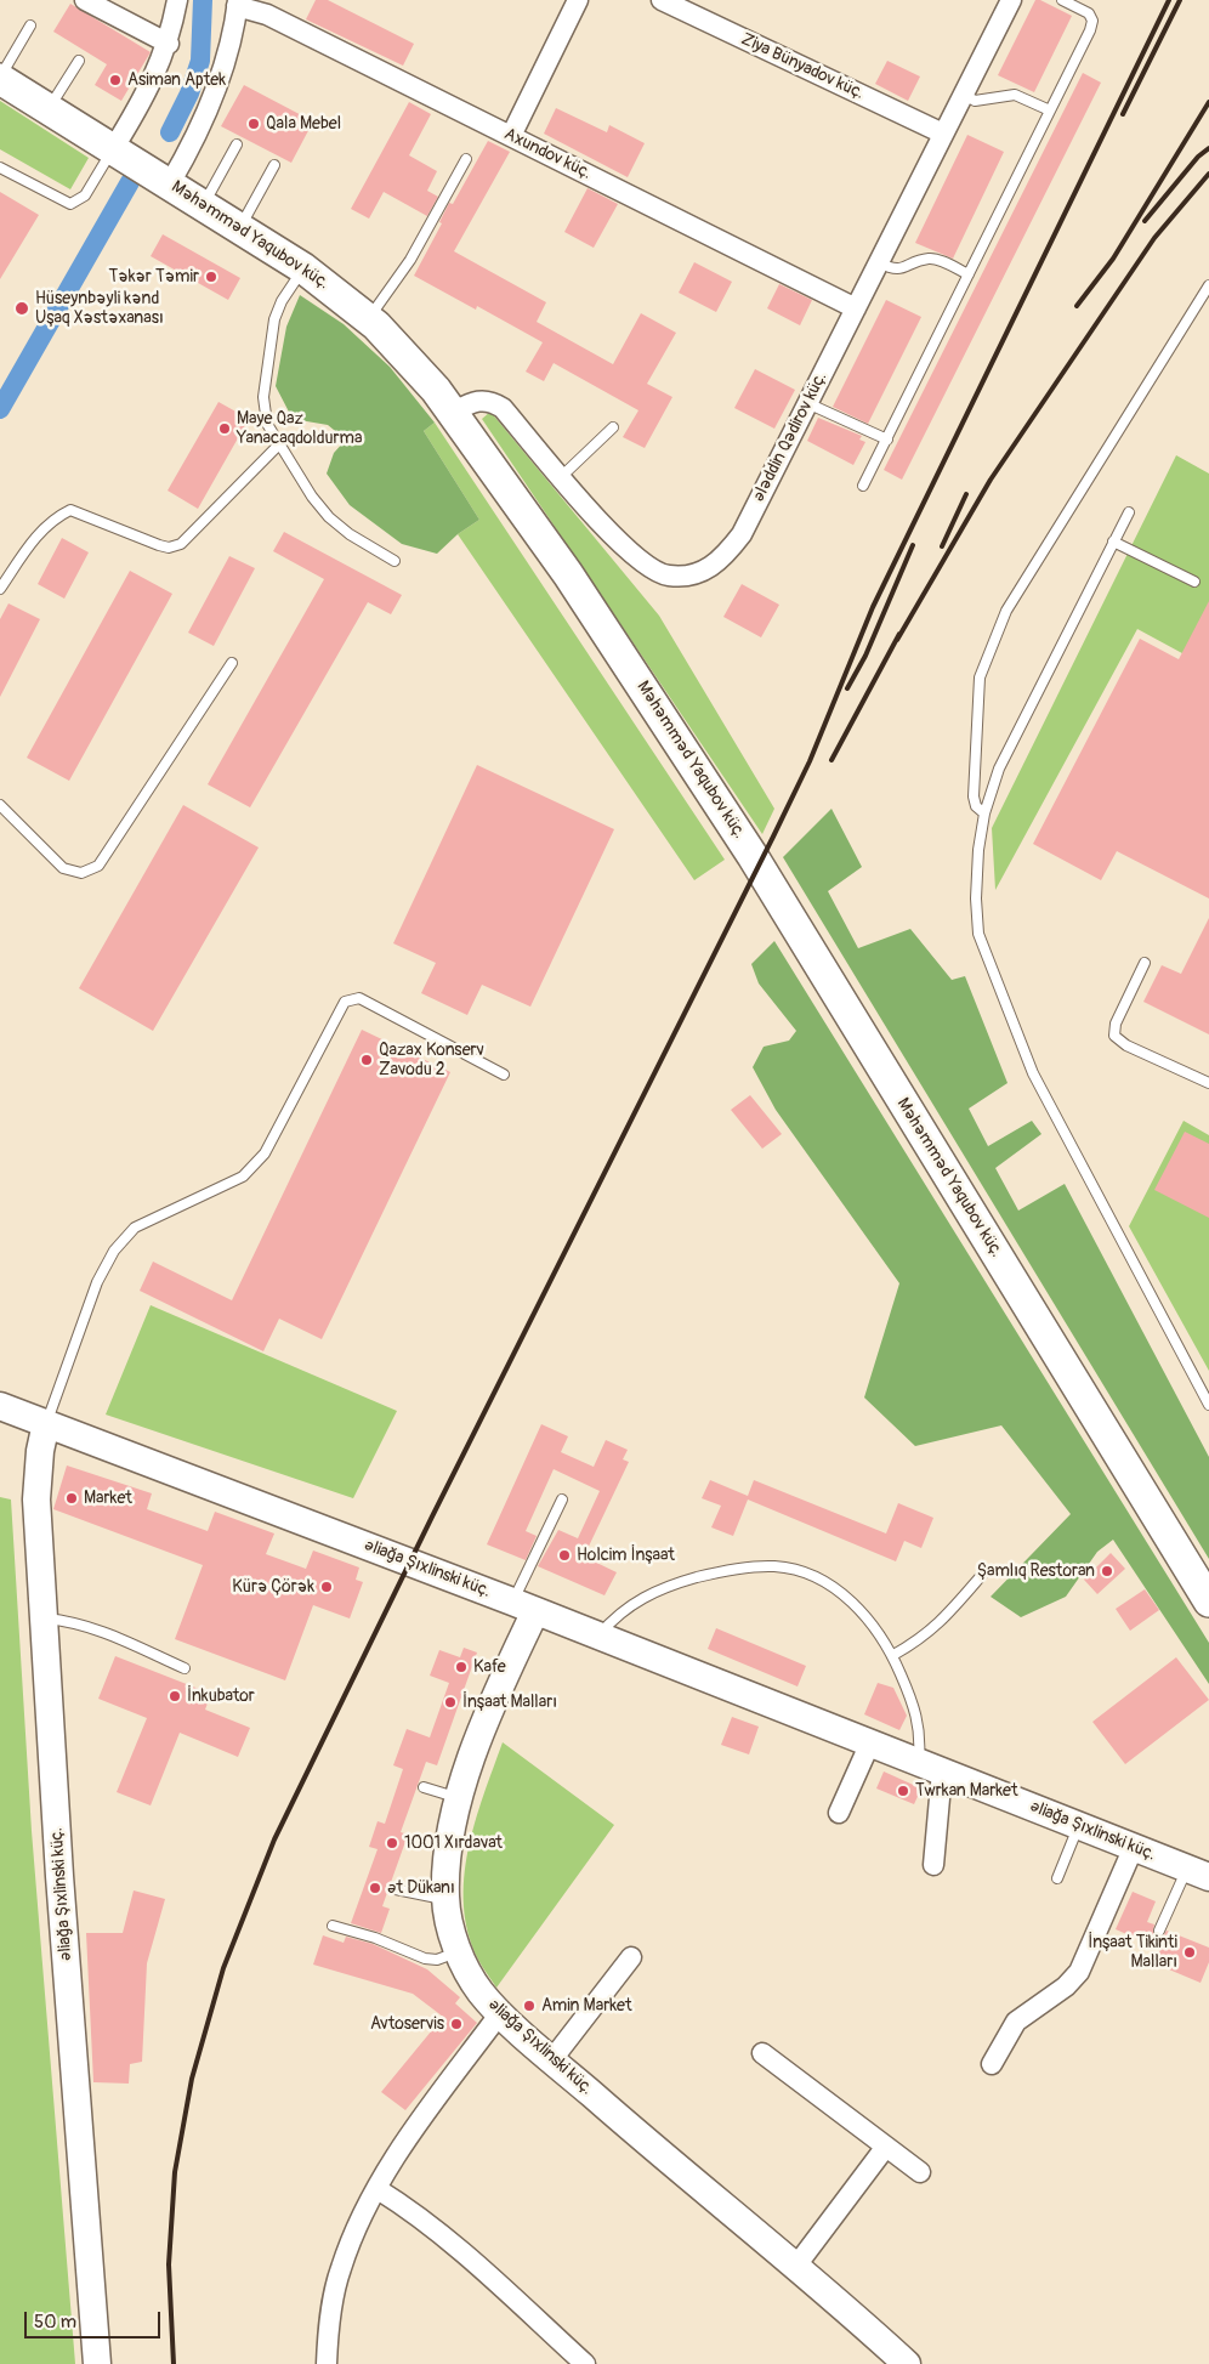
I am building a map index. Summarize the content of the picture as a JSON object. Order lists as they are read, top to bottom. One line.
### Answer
{"streets":{"main road":["Məhəmməd Yaqubov küç."],"street":["Ziya Bünyadov küç.","Axundov küç.","Ələddin Qədirov küç.","Əliağa Şıxlinski küç."]},"crossings":[["Ziya Bünyadov küç.","Ələddin Qədirov küç."],["Axundov küç.","Ələddin Qədirov küç."],["Məhəmməd Yaqubov küç.","Ələddin Qədirov küç."]],"places":["Asiman Aptek","Qala Mebel","Təkər Təmir","Hüseynbəyli kənd Uşaq Xəstəxanası","Maye Qaz Yanacaqdoldurma","Qazax Konserv Zavodu 2","Market","Holcim İnşaat","Şamlıq Restoran","Kürə Çörək","Kafe","İnkubator","İnşaat Malları","Twrkan Market","1001 Xırdavat","Ət Dükanı","İnşaat Tikinti Malları","Amin Market","Avtoservis"],"scale_bar":"50 m"}
